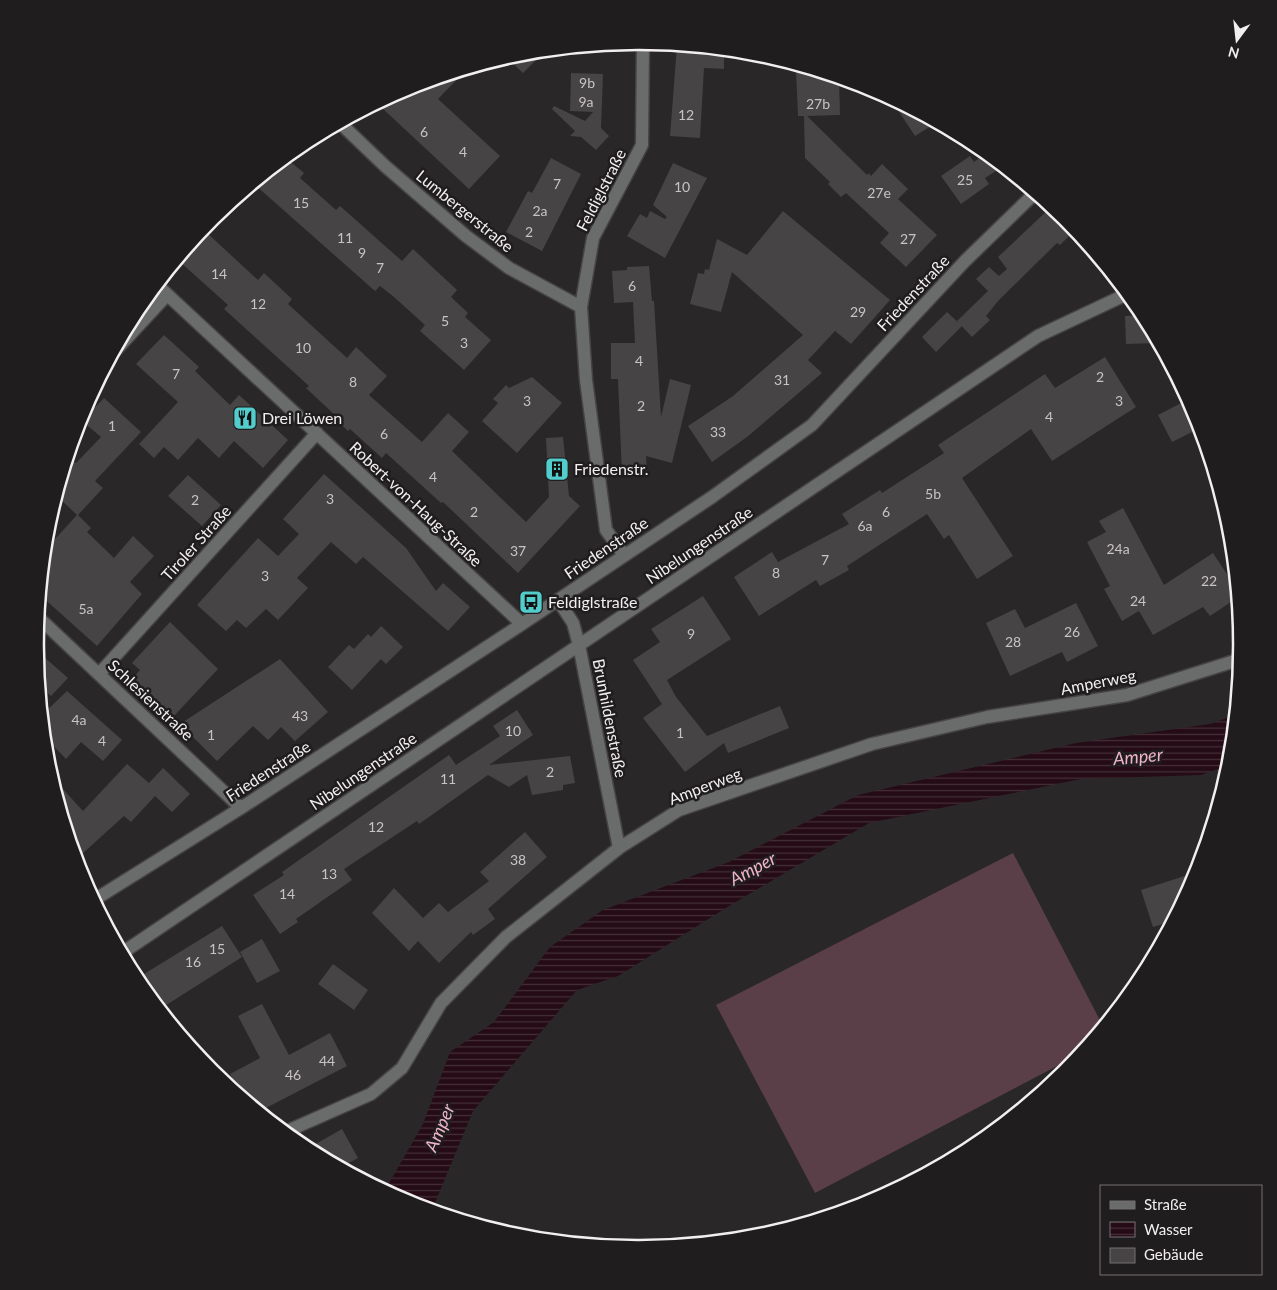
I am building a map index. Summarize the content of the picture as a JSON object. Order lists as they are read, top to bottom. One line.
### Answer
{"streets":{"street":["Feldiglstraße","Lumbergerstraße","Friedenstraße","Robert-von-Haug-Straße","Tiroler Straße","Nibelungenstraße","Amperweg","Schlesienstraße","Brunhildenstraße"]},"crossings":[["Feldiglstraße","Lumbergerstraße"],["Feldiglstraße","Friedenstraße"],["Friedenstraße","Robert-von-Haug-Straße"],["Friedenstraße","Schlesienstraße"],["Friedenstraße","Brunhildenstraße"],["Robert-von-Haug-Straße","Tiroler Straße"],["Tiroler Straße","Schlesienstraße"],["Nibelungenstraße","Brunhildenstraße"],["Amperweg","Brunhildenstraße"]],"water":["Amper"],"places":{"restaurant":["Drei Löwen"],"building":["Friedenstr."],"bus stop":["Feldiglstraße"]},"house_numbers":["9b","9a","27b","12","6","4","25","7","10","27e","15","2a","2","11","27","9","7","14","6","12","29","5","3","10","4","7","2","31","8","3","3","2","4","1","33","6","4","5b","3","2","2","6","6a","24a","37","7","8","3","22","24","5a","26","9","28","43","4a","10","1","1","4","2","11","12","38","13","14","15","16","44","46"],"legend":["Straße","Wasser","Gebäude"],"north":"bottom"}
